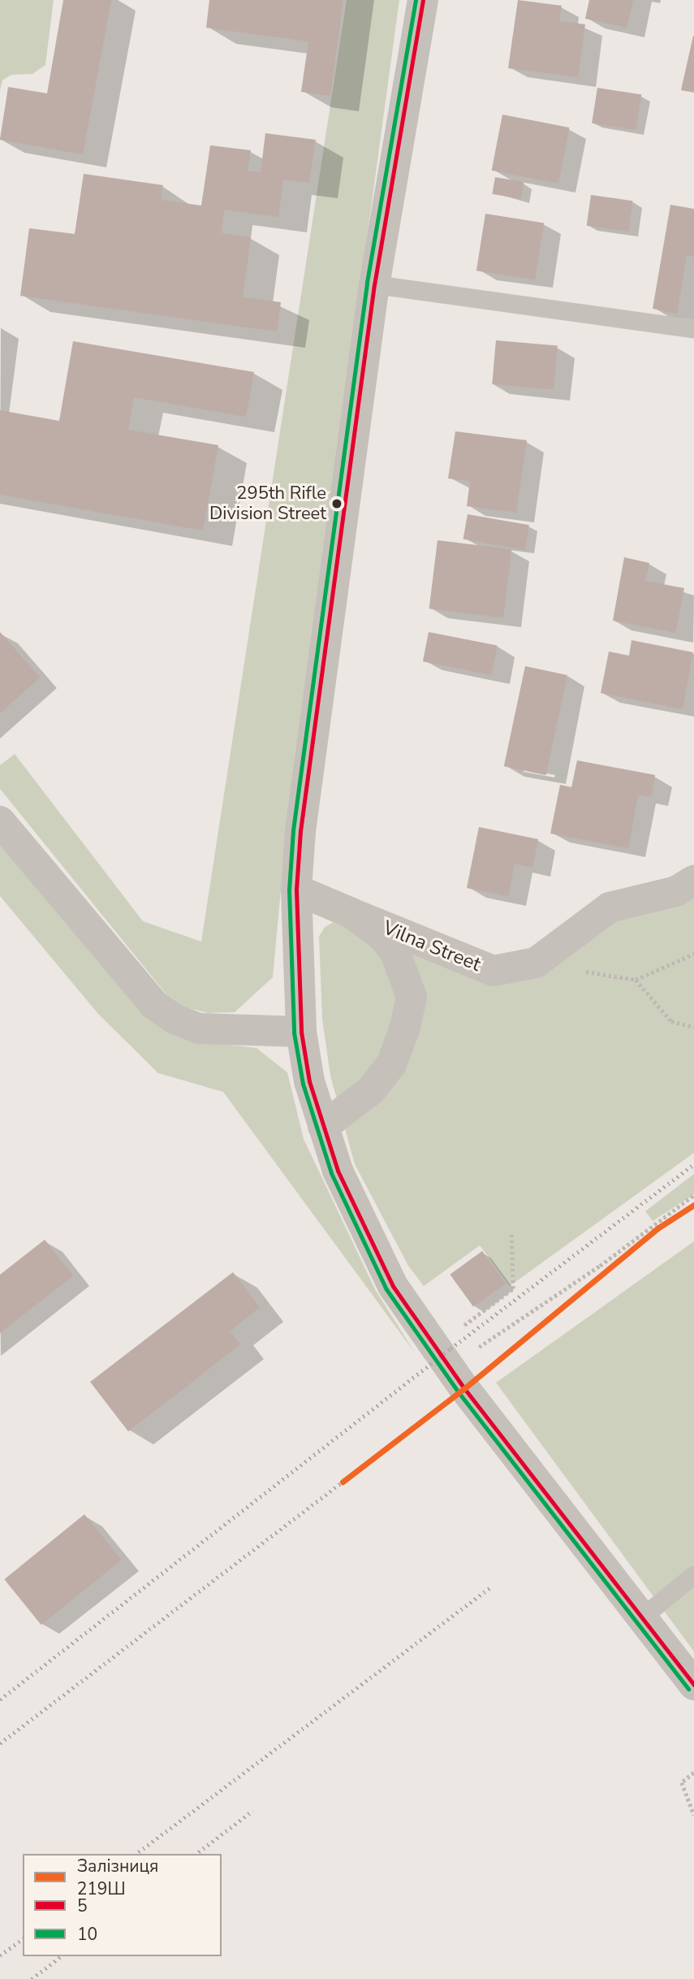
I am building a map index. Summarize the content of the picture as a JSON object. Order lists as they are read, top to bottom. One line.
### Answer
{"streets":{"street":["Vilna Street"]},"places":["295th Rifle Division Street"],"lines":["transit line 5","transit line 10","rail line 219Ш"],"legend":["Залізниця 219Ш","5","10"]}
